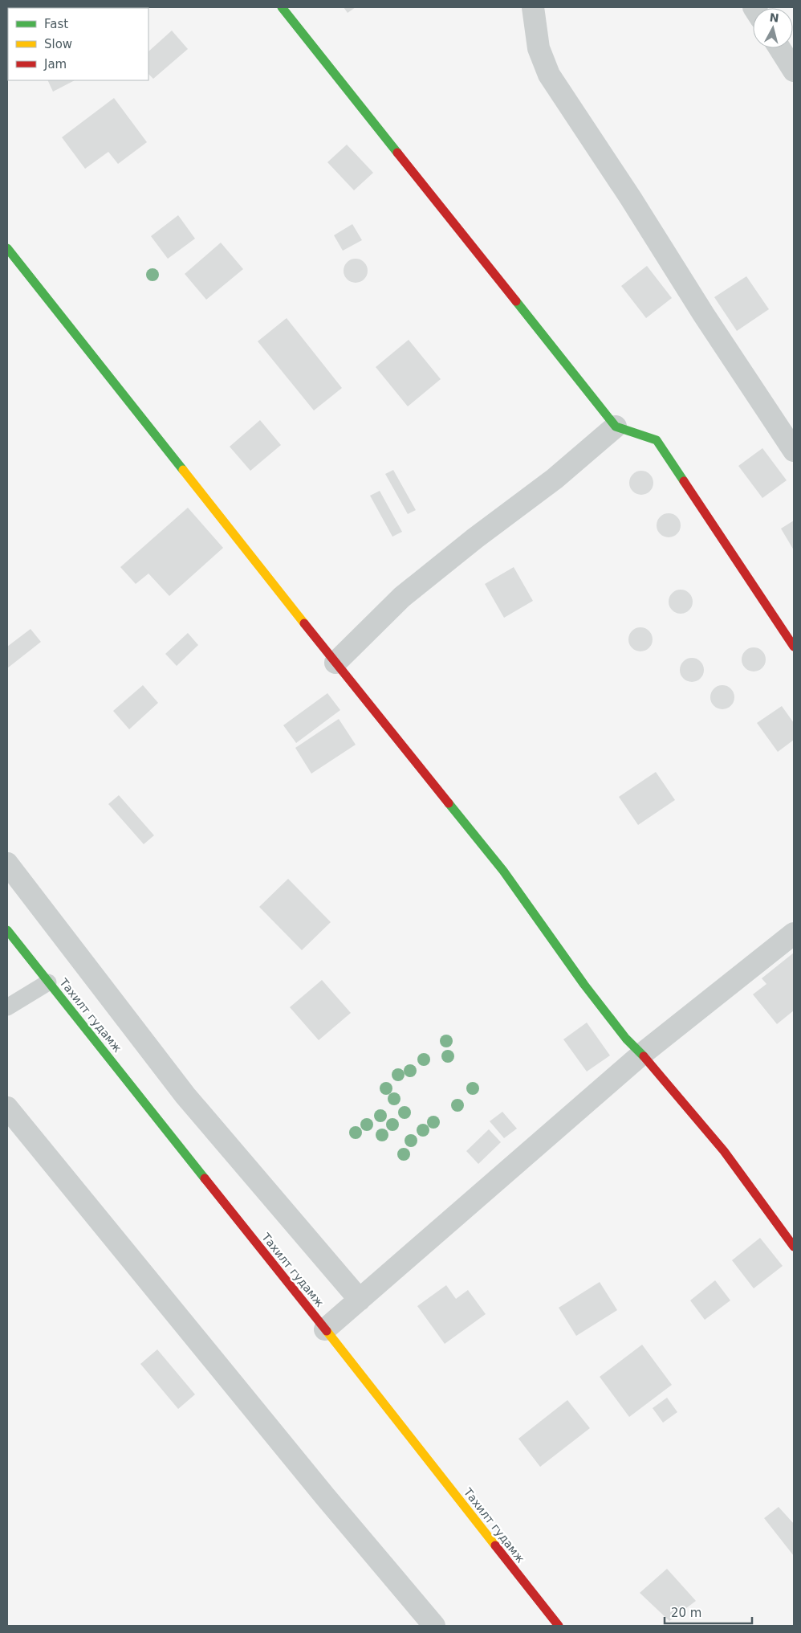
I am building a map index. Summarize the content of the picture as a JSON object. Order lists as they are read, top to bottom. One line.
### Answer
{"streets":{"street":["Тахилт гудамж"]},"legend":["Fast","Slow","Jam"],"scale_bar":"20 m","north":"top"}
